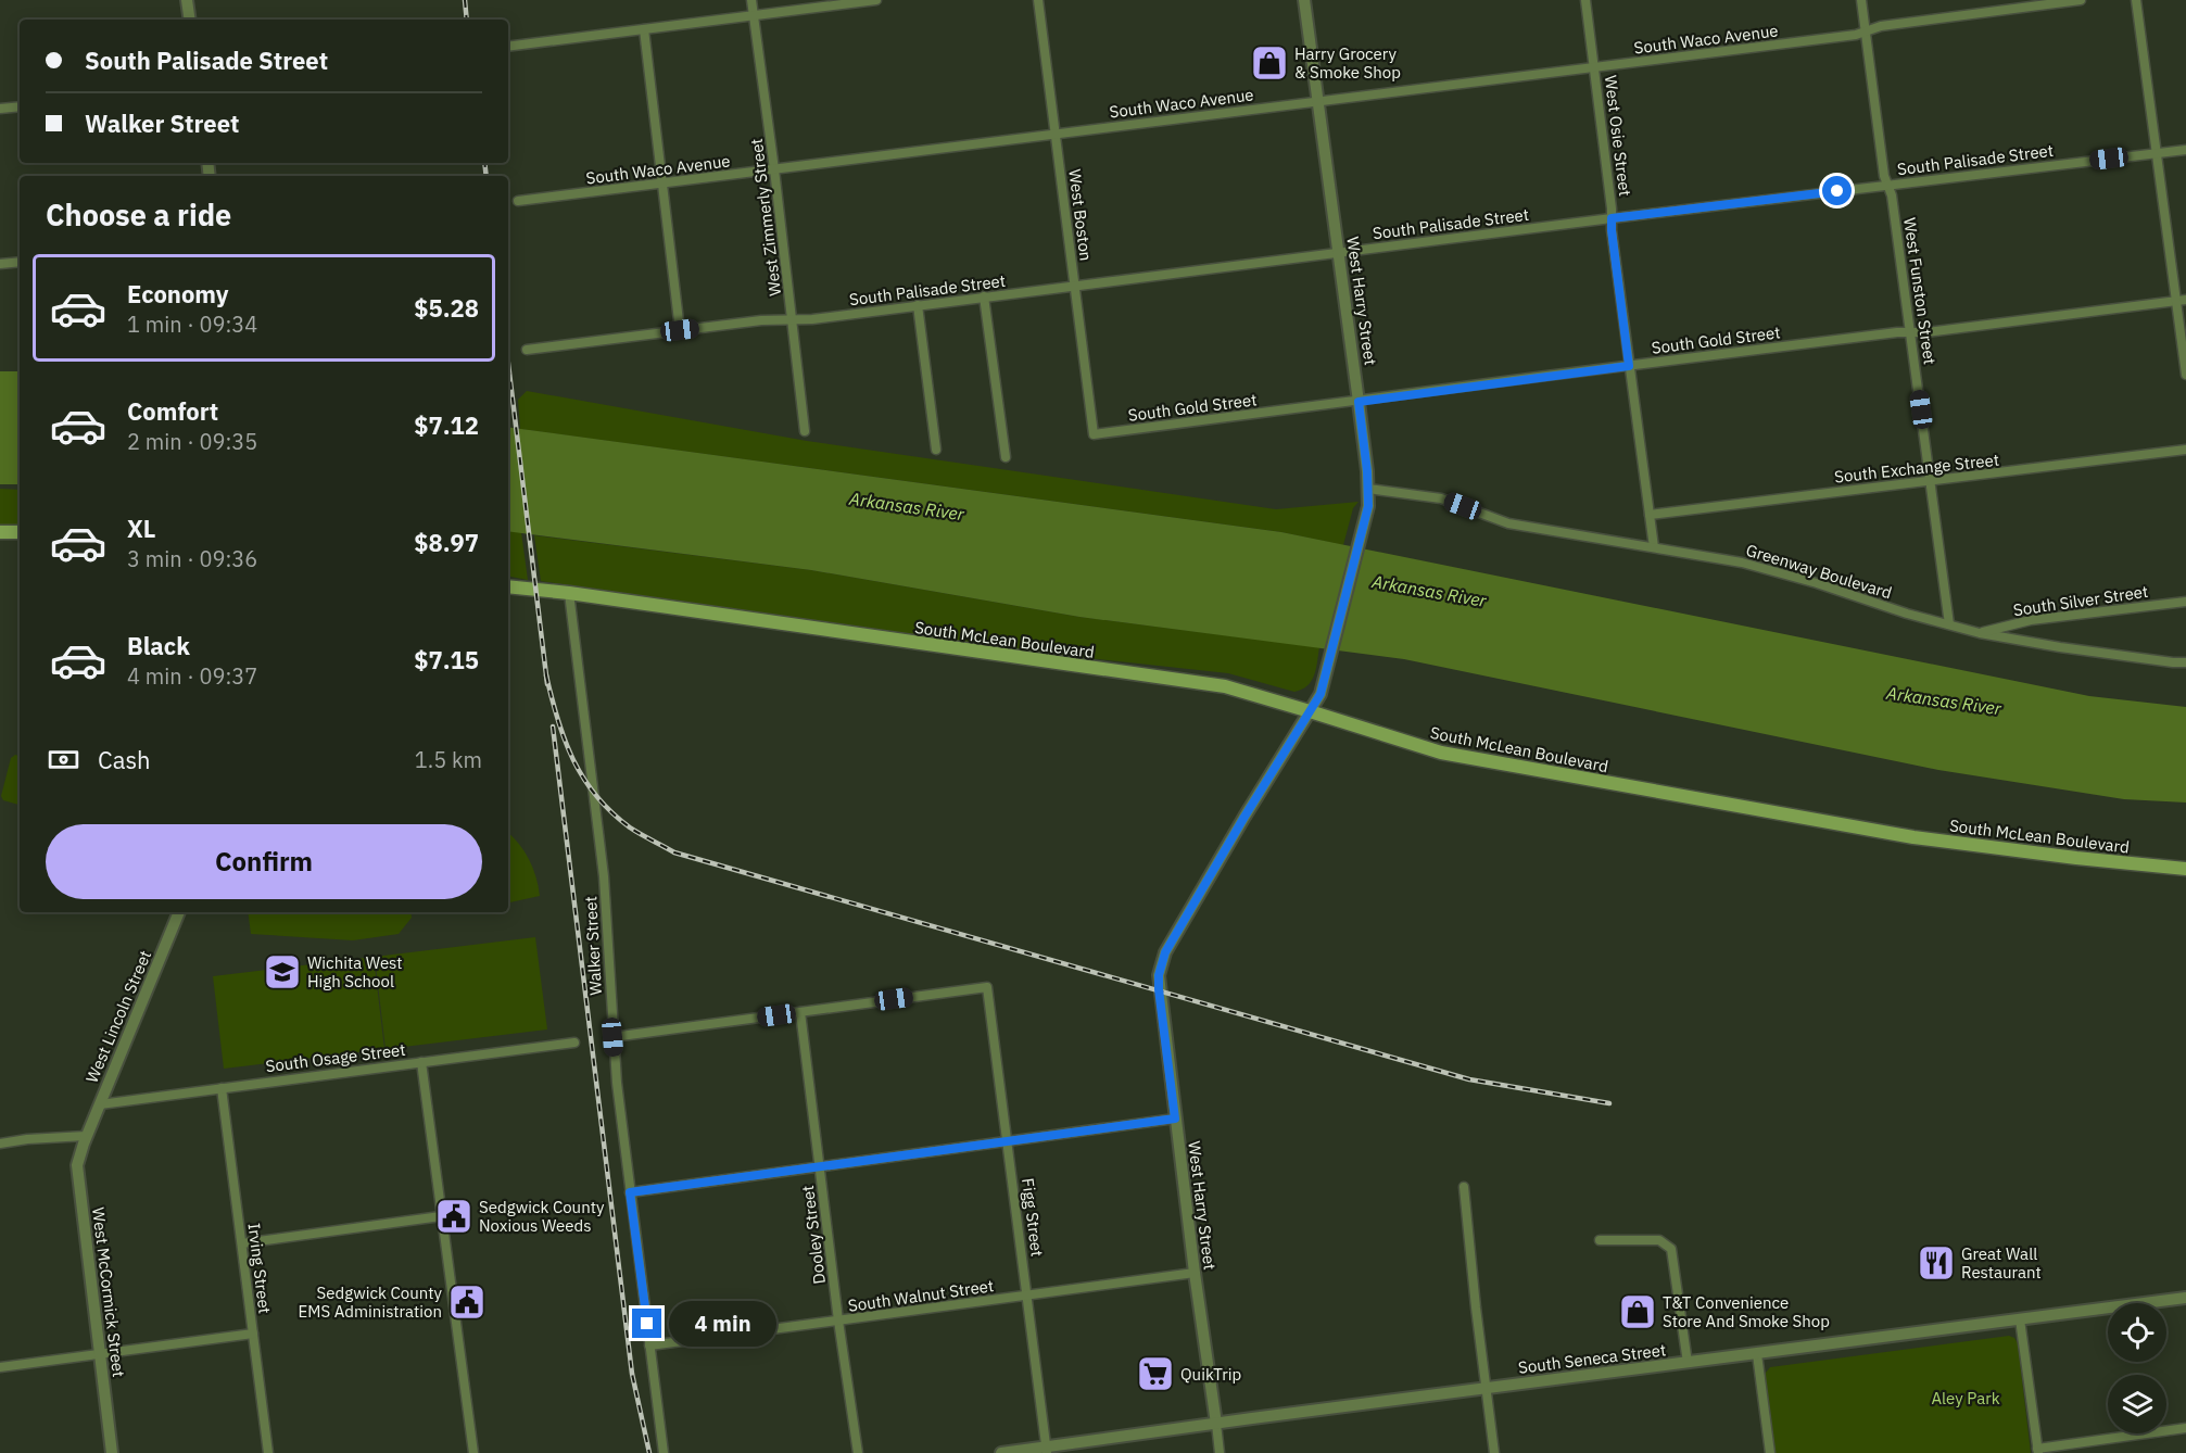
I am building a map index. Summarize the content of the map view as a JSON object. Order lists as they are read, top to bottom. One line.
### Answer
{"streets":{"main road":["South McLean Boulevard"],"street":["South Waco Avenue","West Osie Street","South Palisade Street","West Boston","West Zimmerly Street","West Funston Street","West Harry Street","South Gold Street","South Exchange Street","Greenway Boulevard","South Silver Street","Walker Street","West Lincoln Street","South Osage Street","Figg Street","Dooley Street","Irving Street","West McCormick Street","South Walnut Street","South Seneca Street"]},"crossings":[["South Waco Avenue","West Osie Street"],["South Waco Avenue","West Boston"],["South Waco Avenue","West Zimmerly Street"],["South Waco Avenue","West Funston Street"],["South Waco Avenue","West Harry Street"],["West Osie Street","South Palisade Street"],["West Osie Street","South Gold Street"],["West Osie Street","South Exchange Street"],["West Osie Street","Greenway Boulevard"],["South Palisade Street","West Boston"],["South Palisade Street","West Zimmerly Street"],["South Palisade Street","West Funston Street"],["South Palisade Street","West Harry Street"],["West Boston","South Gold Street"],["West Funston Street","South Gold Street"],["West Funston Street","South Exchange Street"],["West Funston Street","Greenway Boulevard"],["West Harry Street","South Gold Street"],["West Harry Street","Greenway Boulevard"],["West Harry Street","South McLean Boulevard"],["West Harry Street","South Walnut Street"],["West Harry Street","South Seneca Street"],["Greenway Boulevard","South Silver Street"],["South McLean Boulevard","Walker Street"],["Walker Street","South Walnut Street"],["West Lincoln Street","South Osage Street"],["West Lincoln Street","West McCormick Street"],["South Osage Street","Irving Street"],["Figg Street","Dooley Street"],["Figg Street","South Walnut Street"],["Figg Street","South Seneca Street"],["Dooley Street","South Walnut Street"]],"water":["Arkansas River"],"parks":["Aley Park"],"places":{"shop":["Harry Grocery & Smoke Shop","T&T Convenience Store And Smoke Shop"],"school or university":["Wichita West High School"],"public building":["Sedgwick County Noxious Weeds","Sedgwick County EMS Administration"],"restaurant":["Great Wall Restaurant"],"supermarket":["QuikTrip"]},"page":{"banner":["South Palisade Street","Walker Street"],"heading":"Choose a ride","list":[{"name":"Economy","note":"1 min · 09:34","value":"$5.28"},{"name":"Comfort","note":"2 min · 09:35","value":"$7.12"},{"name":"XL","note":"3 min · 09:36","value":"$8.97"},{"name":"Black","note":"4 min · 09:37","value":"$7.15"}],"pay":["Cash","1.5 km"],"buttons":"Confirm","bubble":"4 min"}}
